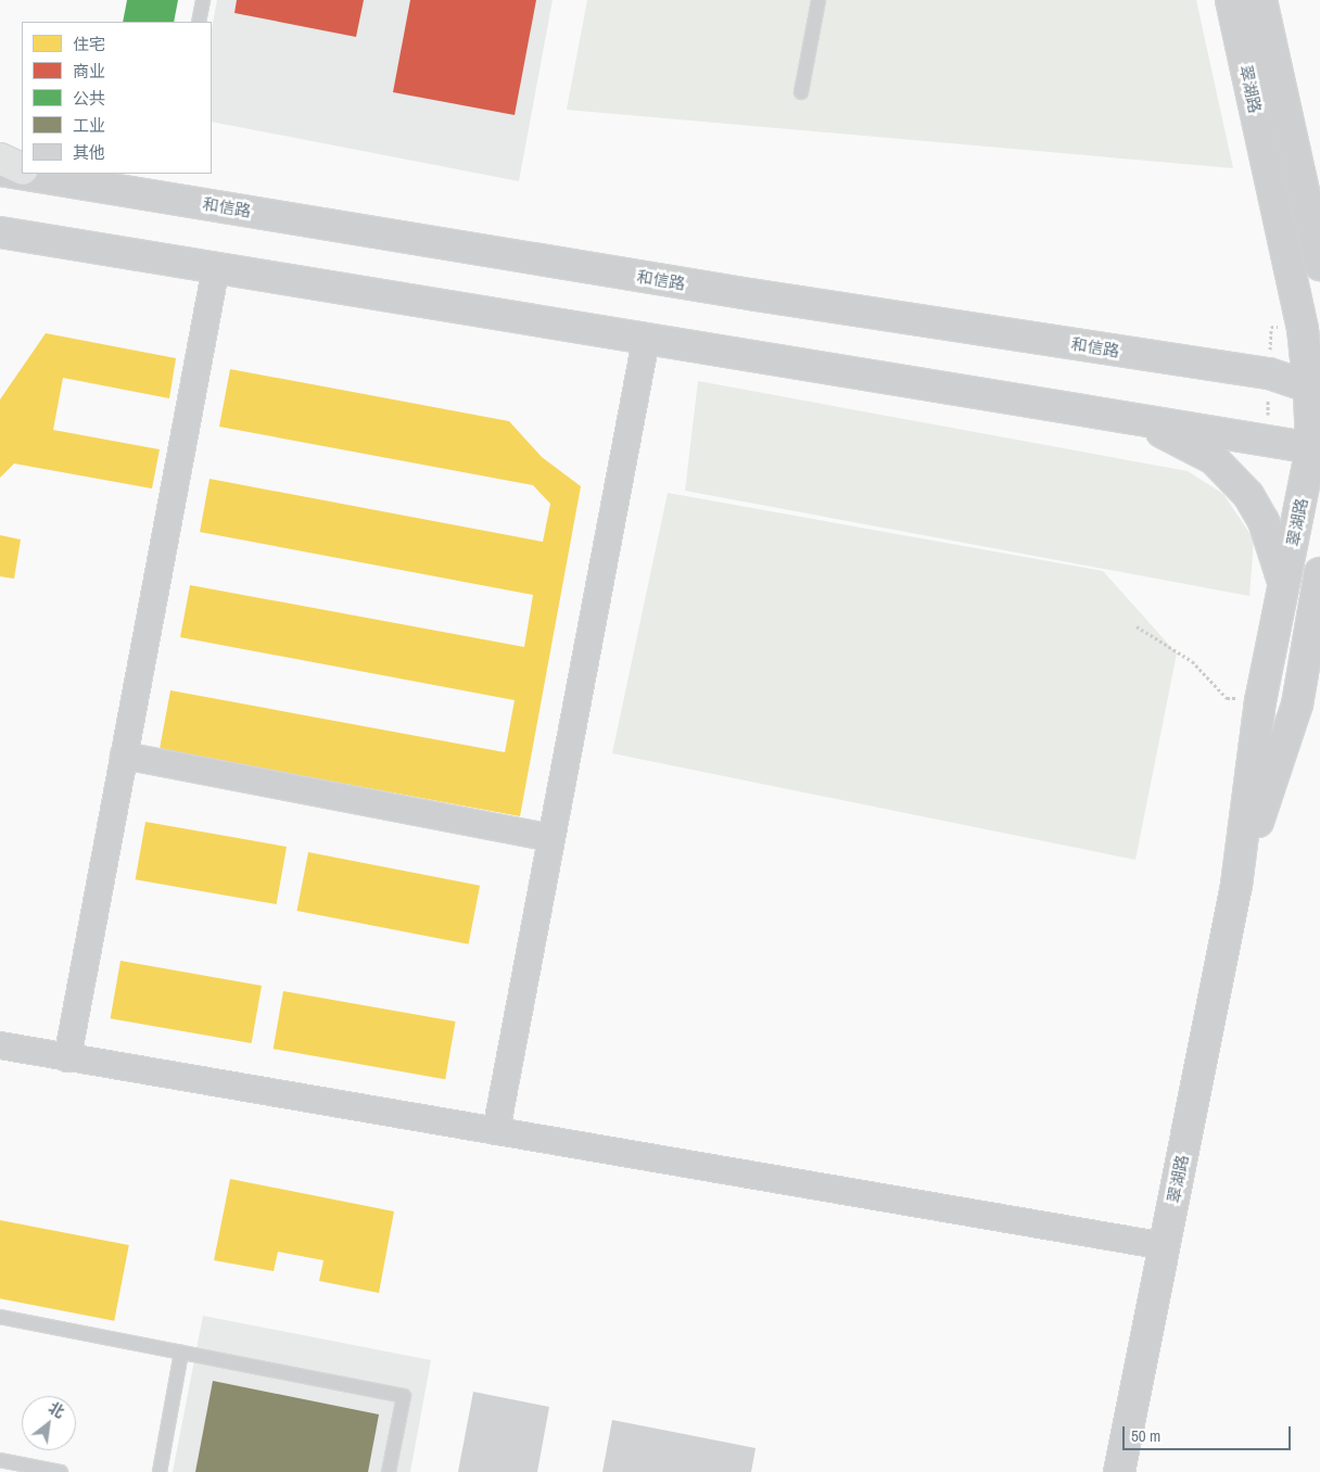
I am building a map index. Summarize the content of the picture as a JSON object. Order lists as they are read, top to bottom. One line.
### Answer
{"streets":{"street":["翠湖路","和信路"]},"crossings":[["翠湖路","和信路"]],"legend":["住宅","商业","公共","工业","其他"],"scale_bar":"50 m","north":"top right"}
